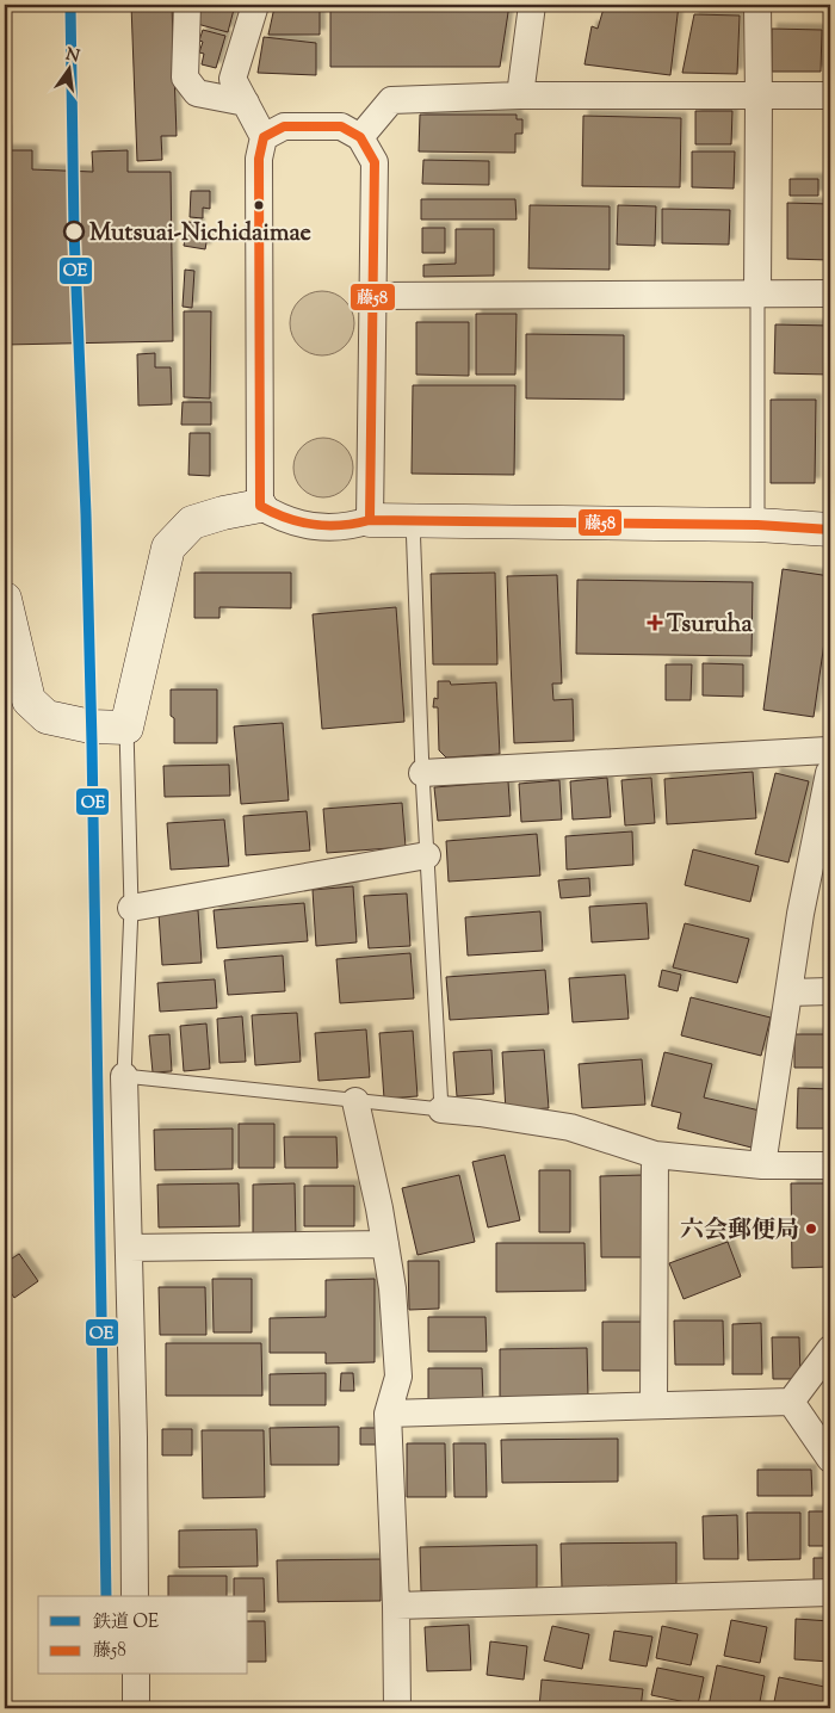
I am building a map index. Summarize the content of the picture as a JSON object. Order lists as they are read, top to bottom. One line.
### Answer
{"places":{"other":["Mutsuai-Nichidaimae","六会郵便局"],"health":["Tsuruha"]},"lines":["rail line OE","transit line 藤58"],"legend":["鉄道 OE","藤58"],"north":"top"}
